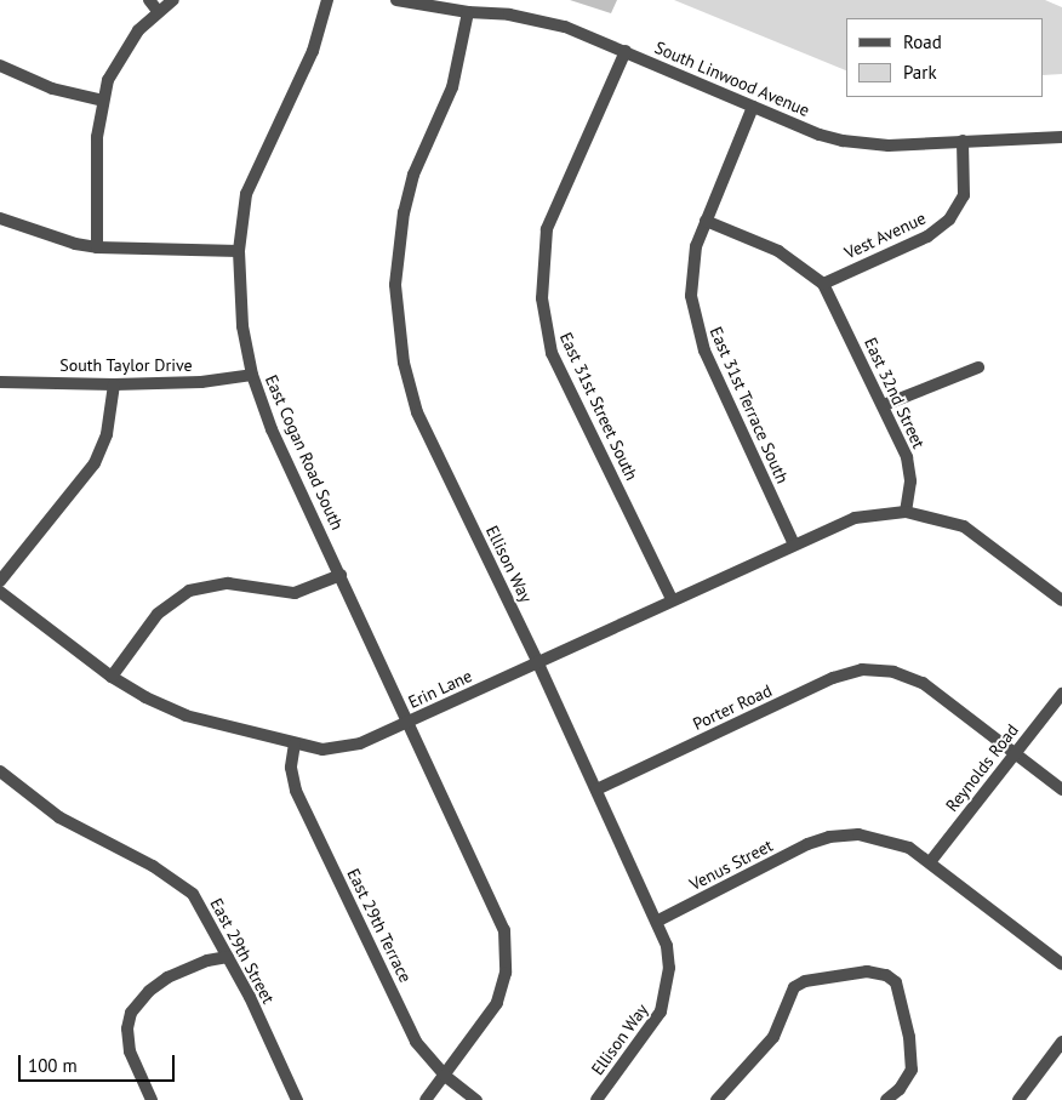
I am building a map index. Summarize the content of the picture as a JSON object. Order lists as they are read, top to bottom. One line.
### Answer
{"streets":{"street":["South Linwood Avenue","Vest Avenue","South Taylor Drive","East 32nd Street","East 31st Terrace South","East 31st Street South","East Cogan Road South","Ellison Way","Erin Lane","Porter Road","Reynolds Road","Venus Street","East 29th Terrace","East 29th Street"]},"crossings":[["South Linwood Avenue","Vest Avenue"],["South Linwood Avenue","East 31st Terrace South"],["South Linwood Avenue","East 31st Street South"],["South Linwood Avenue","Ellison Way"],["Vest Avenue","East 32nd Street"],["South Taylor Drive","East Cogan Road South"],["East 32nd Street","East 31st Terrace South"],["East 32nd Street","Erin Lane"],["East 31st Terrace South","Erin Lane"],["East 31st Street South","Erin Lane"],["East Cogan Road South","Erin Lane"],["East Cogan Road South","East 29th Terrace"],["Ellison Way","Erin Lane"],["Ellison Way","Porter Road"],["Ellison Way","Venus Street"],["Erin Lane","East 29th Terrace"],["Porter Road","Reynolds Road"],["Reynolds Road","Venus Street"]],"legend":["Road","Park"],"scale_bar":"100 m"}
